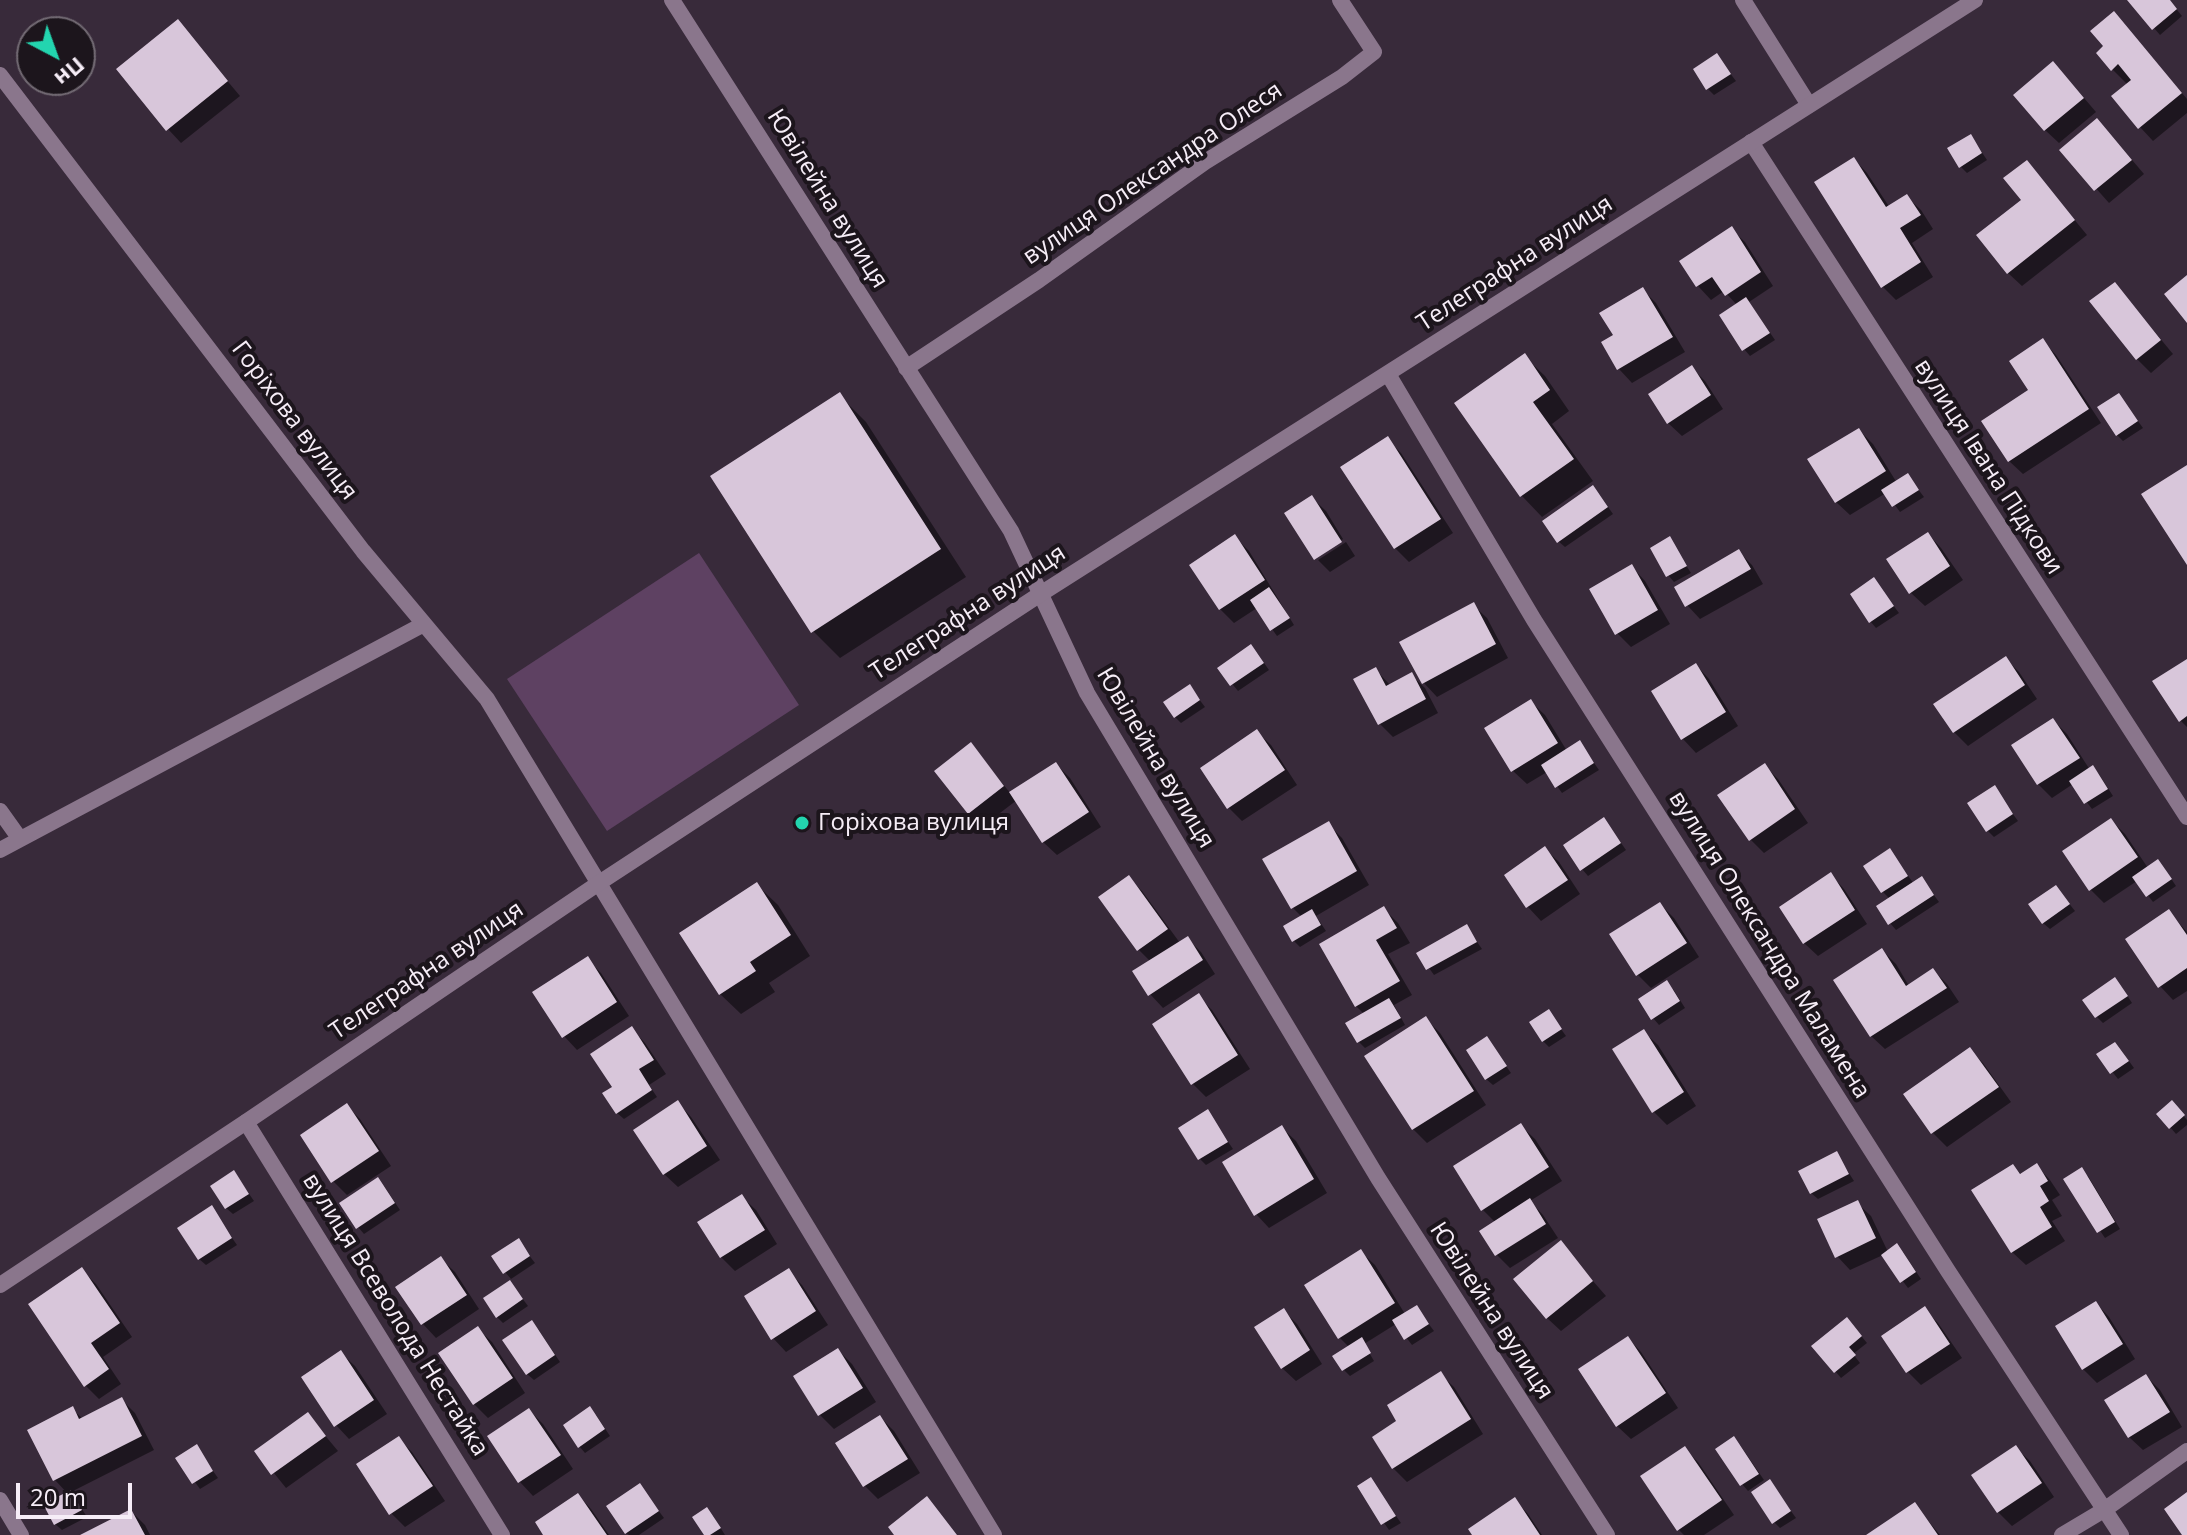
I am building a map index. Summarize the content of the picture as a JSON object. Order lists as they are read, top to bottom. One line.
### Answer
{"streets":{"street":["вулиця Олександра Олеся","Ювілейна вулиця","Телеграфна вулиця","Горіхова вулиця","вулиця Івана Підкови","вулиця Олександра Маламена","вулиця Всеволода Нестайка"]},"crossings":[["вулиця Олександра Олеся","Ювілейна вулиця"],["Ювілейна вулиця","Телеграфна вулиця"],["Телеграфна вулиця","Горіхова вулиця"],["Телеграфна вулиця","вулиця Івана Підкови"],["Телеграфна вулиця","вулиця Олександра Маламена"],["Телеграфна вулиця","вулиця Всеволода Нестайка"]],"places":["Горіхова вулиця"],"scale_bar":"20 m","north":"bottom right"}
